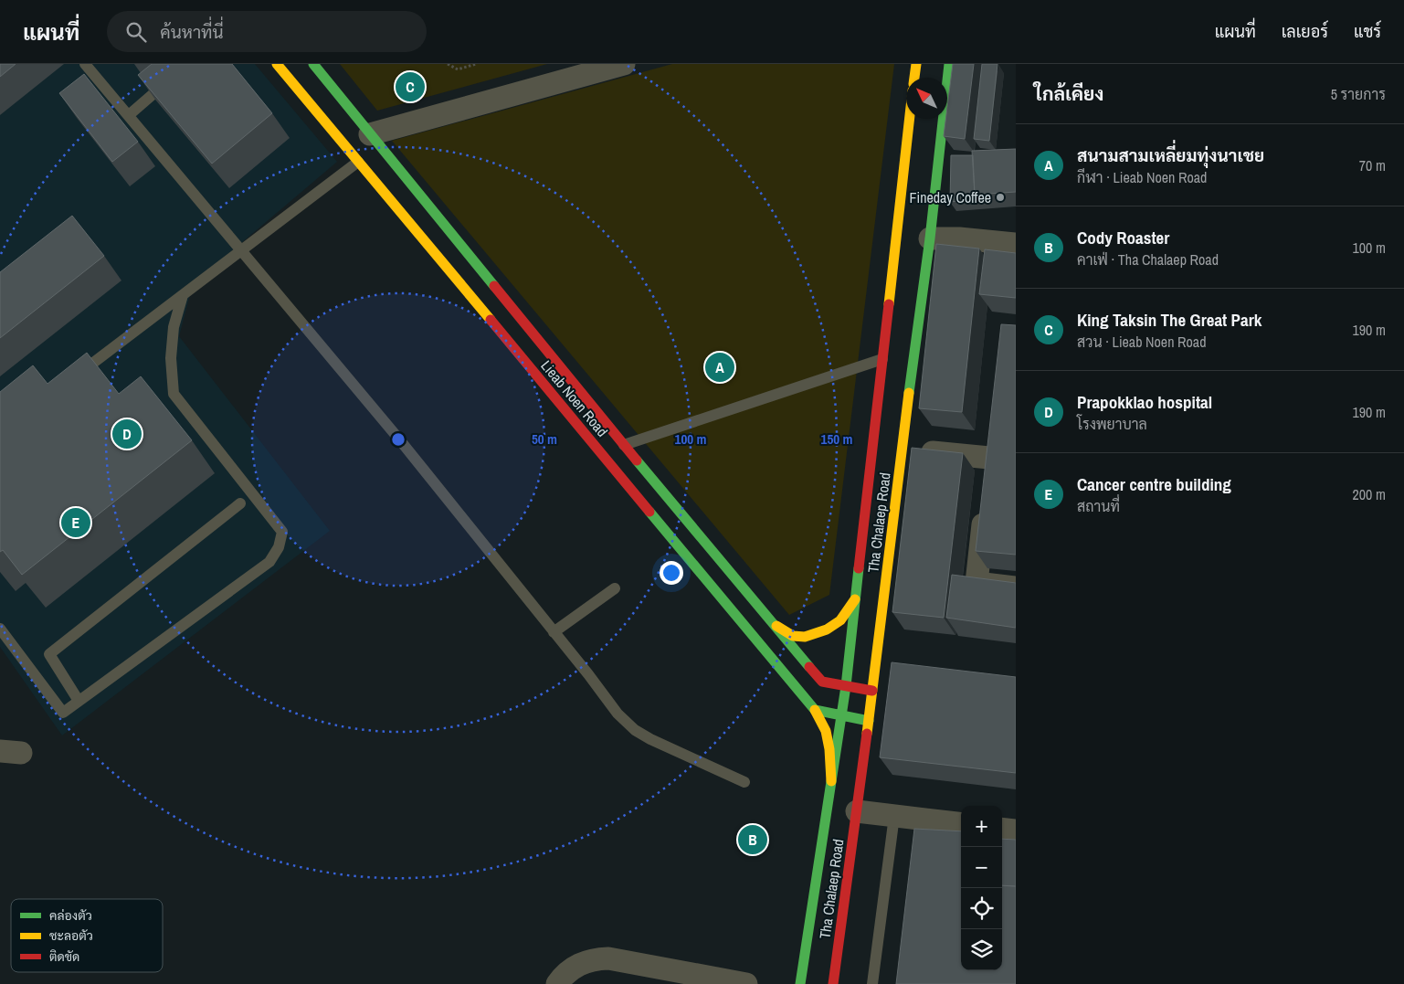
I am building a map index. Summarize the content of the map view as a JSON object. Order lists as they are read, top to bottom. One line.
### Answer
{"streets":{"main road":["Lieab Noen Road","Tha Chalaep Road"]},"crossings":[["Lieab Noen Road","Tha Chalaep Road"]],"places":["Fineday Coffee"],"legend":["คล่องตัว","ชะลอตัว","ติดขัด"],"north":"top left","page":{"header":"แผนที่","search":"ค้นหาที่นี่","nav":["แผนที่","เลเยอร์","แชร์"],"heading":["ใกล้เคียง","5 รายการ"],"pins":["C","A","D","E","B"],"list":[{"mark":"A","name":"สนามสามเหลี่ยมทุ่งนาเชย","note":"กีฬา · Lieab Noen Road","value":"70 m"},{"mark":"B","name":"Cody Roaster","note":"คาเฟ่ · Tha Chalaep Road","value":"100 m"},{"mark":"C","name":"King Taksin The Great Park","note":"สวน · Lieab Noen Road","value":"190 m"},{"mark":"D","name":"Prapokklao hospital","note":"โรงพยาบาล","value":"190 m"},{"mark":"E","name":"Cancer centre building","note":"สถานที่","value":"200 m"}],"map_buttons":["+","−"]},"rings":["50 m","100 m","150 m"]}
